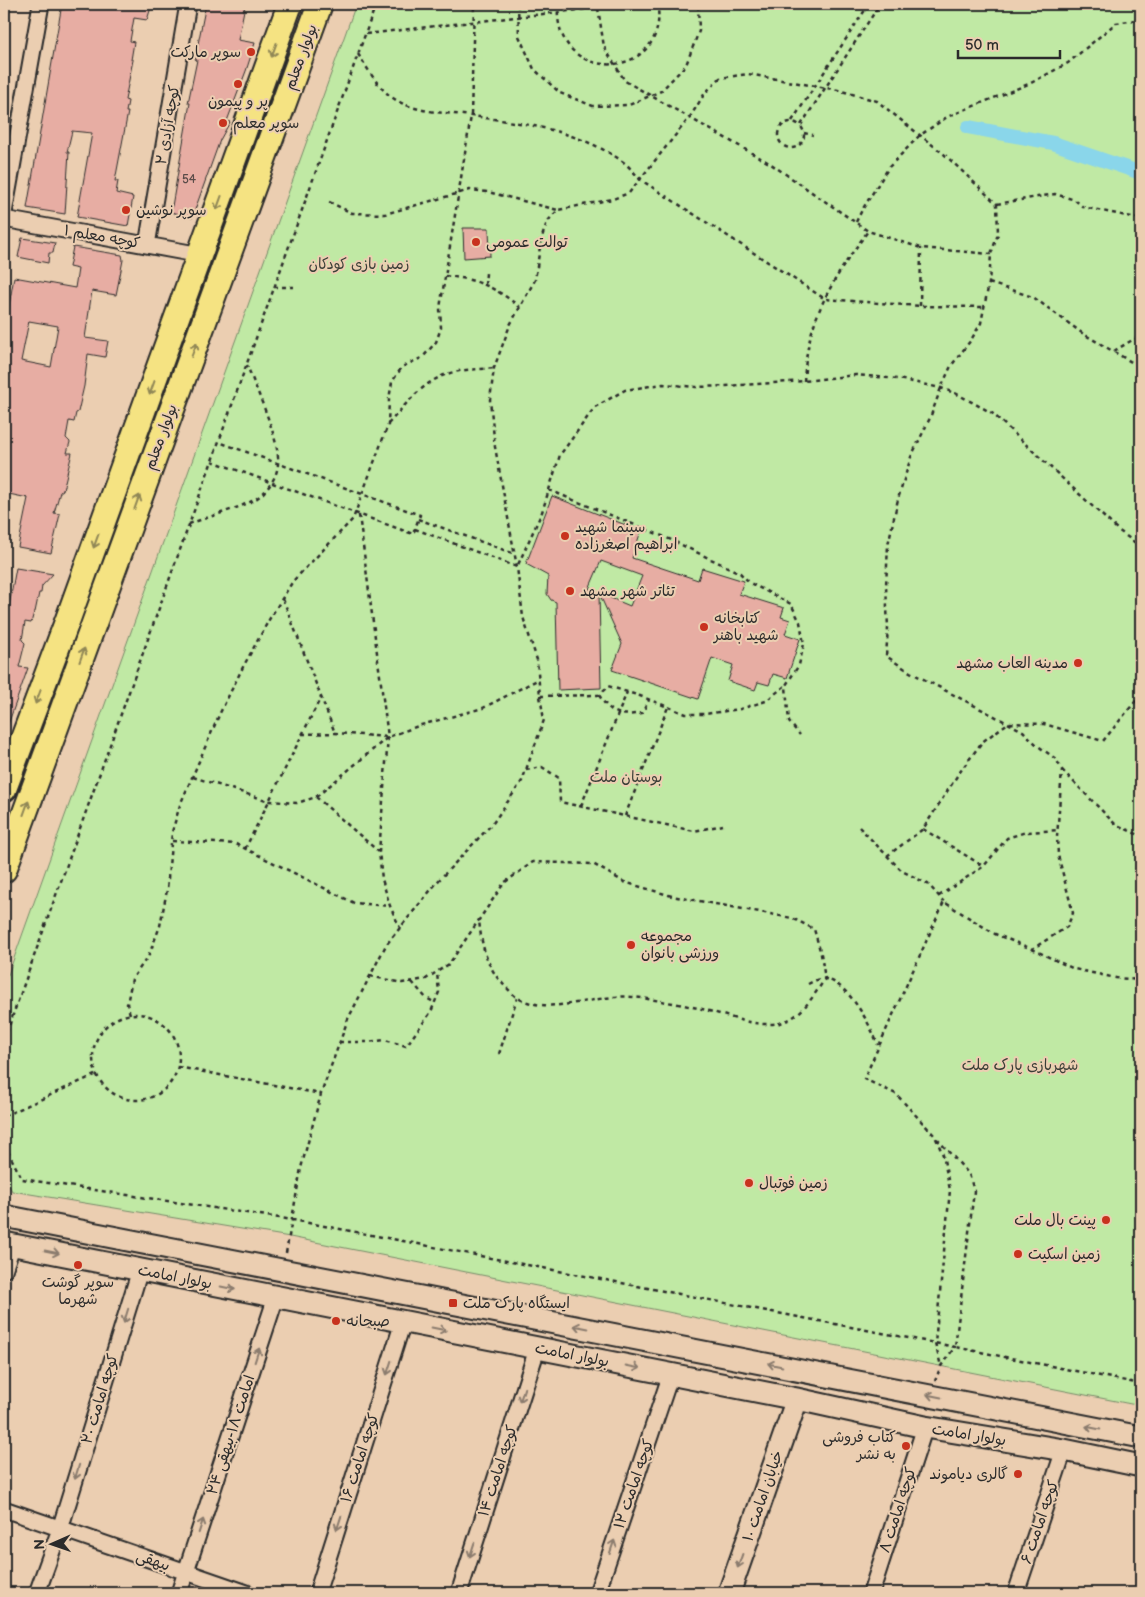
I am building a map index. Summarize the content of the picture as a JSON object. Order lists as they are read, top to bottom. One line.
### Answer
{"streets":{"main road":["بولوار معلم","بولوار امامت","خیابان امامت ۱۰"],"street":["کوچه آزادی ۲","کوچه معلم ۱","کوچه امامت ۲۰","امامت ۱۸-بیهقی ۲۴","کوچه امامت ۱۶","کوچه امامت ۱۴","کوچه امامت ۱۲","کوچه امامت ۸","کوچه امامت ۶","بیهقی"]},"crossings":[["بولوار معلم","کوچه معلم ۱"],["کوچه آزادی ۲","کوچه معلم ۱"],["بولوار امامت","کوچه امامت ۲۰"],["بولوار امامت","امامت ۱۸-بیهقی ۲۴"],["بولوار امامت","کوچه امامت ۱۶"],["بولوار امامت","کوچه امامت ۱۴"],["بولوار امامت","کوچه امامت ۱۲"],["بولوار امامت","خیابان امامت ۱۰"],["بولوار امامت","کوچه امامت ۸"],["بولوار امامت","کوچه امامت ۶"],["کوچه امامت ۲۰","بیهقی"],["امامت ۱۸-بیهقی ۲۴","بیهقی"]],"one_way":["کوچه امامت ۲۰","امامت ۱۸-بیهقی ۲۴","کوچه امامت ۱۶","کوچه امامت ۱۴","کوچه امامت ۱۲","خیابان امامت ۱۰"],"parks":["زمین بازی کودکان","بوستان ملت","شهربازی پارک ملت"],"places":{"other":["سوپر مارکت","پر و پیمون","سوپر معلم","سوپر نوشین","توالت عمومی","سینما شهید ابراهیم اصغرزاده","تئاتر شهر مشهد","کتابخانه شهید باهنر","مدينه العاب مشهد","مجموعه ورزشی بانوان","زمین فوتبال","پینت بال ملت","زمین اسکیت","سوپر گوشت شهرما","صبحانه","کتاب فروشی به نشر","گالری دیاموند"],"transit":["ایستگاه پارک ملت"]},"house_numbers":["54"],"scale_bar":"50 m","north":"left"}
